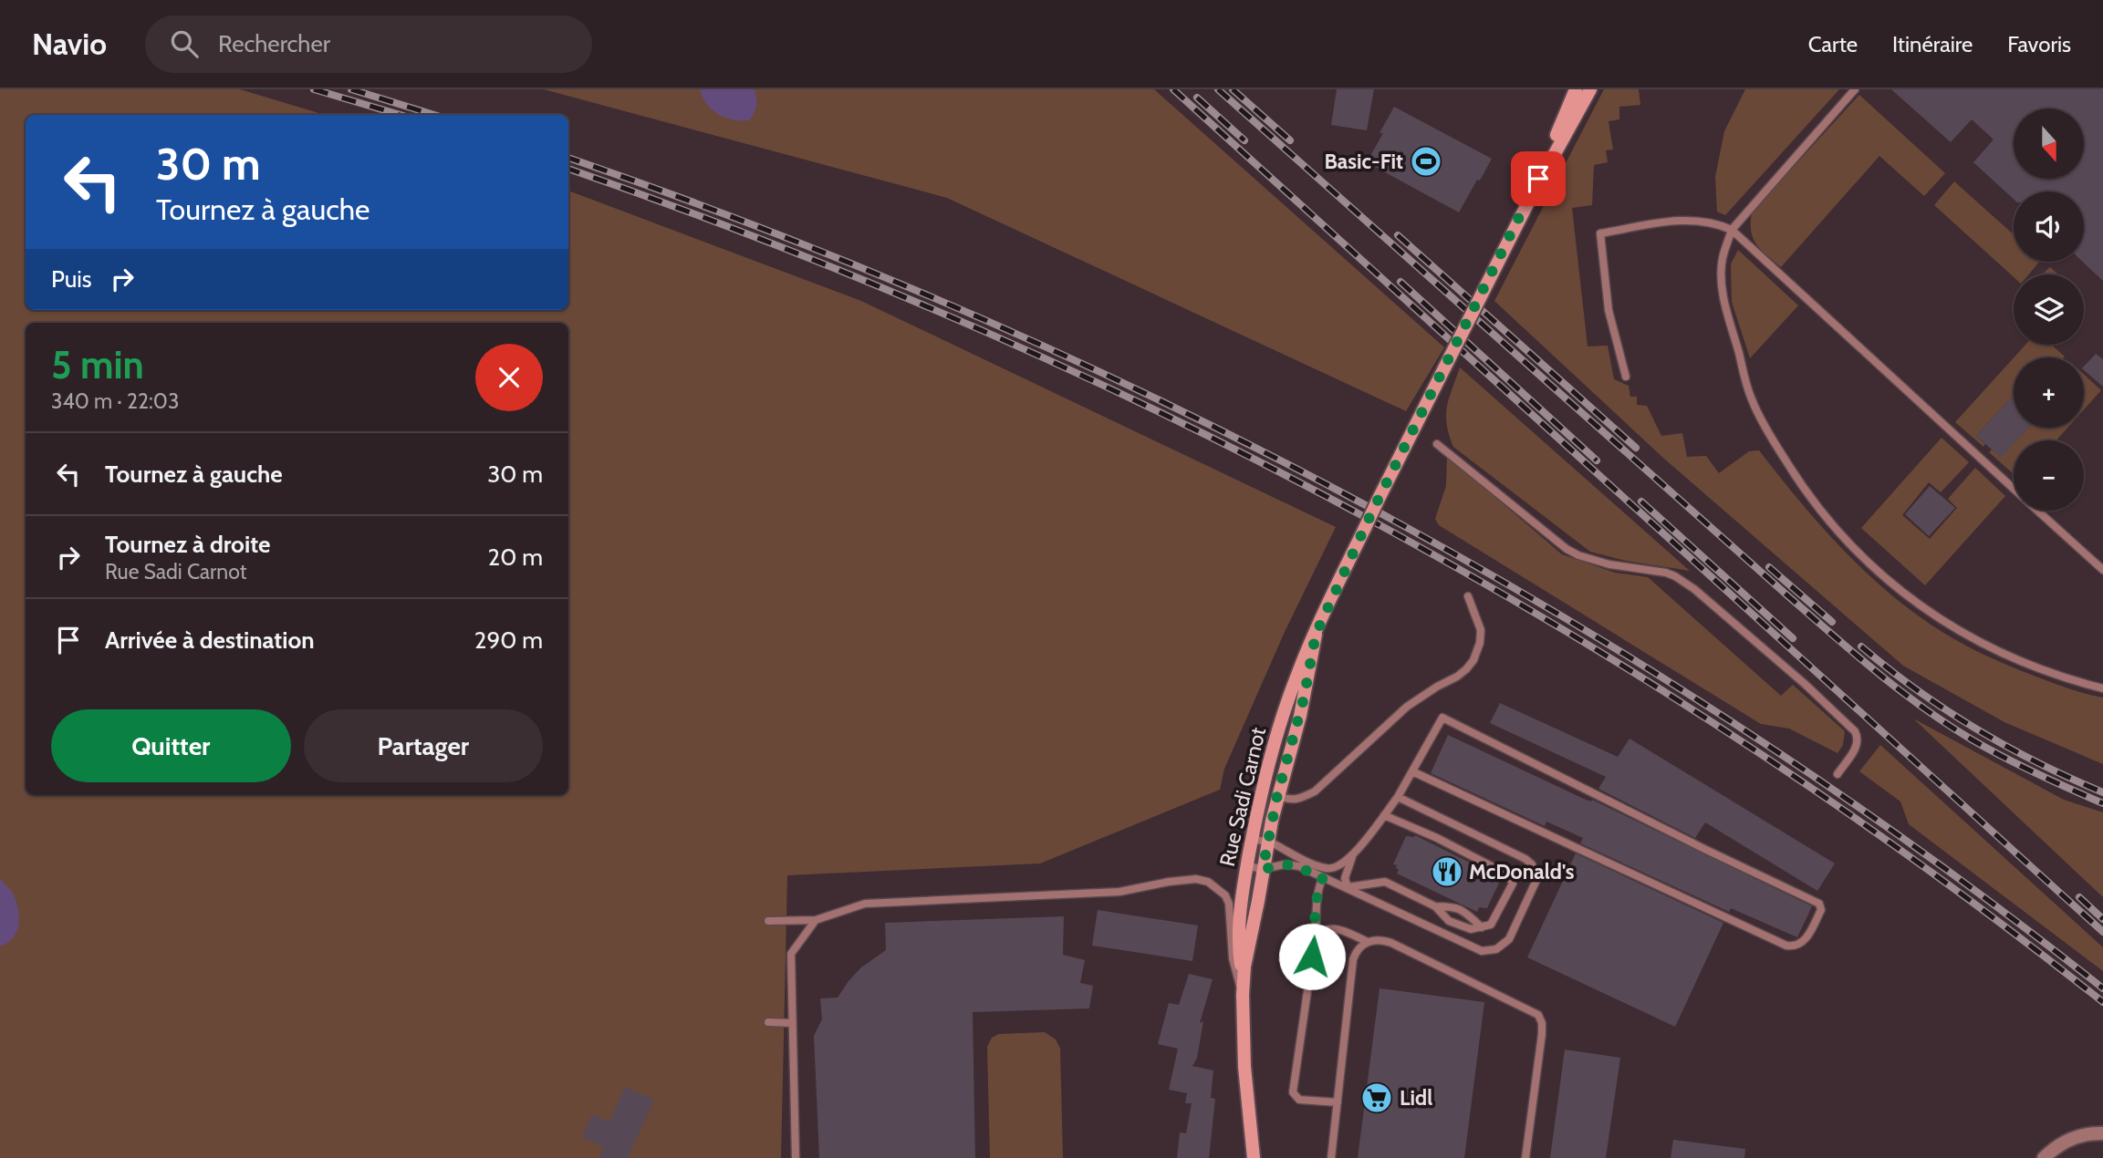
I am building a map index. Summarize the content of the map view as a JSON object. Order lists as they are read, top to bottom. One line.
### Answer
{"streets":{"main road":["Rue Sadi Carnot"]},"places":{"sports":["Basic-Fit"],"restaurant":["McDonald's"],"supermarket":["Lidl"]},"north":"bottom","page":{"header":"Navio","search":"Rechercher","nav":["Carte","Itinéraire","Favoris"],"map_buttons":["+","−"],"turn":["30 m","Tournez à gauche"],"then":"Puis","heading":["5 min","340 m · 22:03"],"list":[{"name":"Tournez à gauche","value":"30 m"},{"name":"Tournez à droite","note":"Rue Sadi Carnot","value":"20 m"},{"name":"Arrivée à destination","value":"290 m"}],"buttons":["Quitter","Partager"]}}
